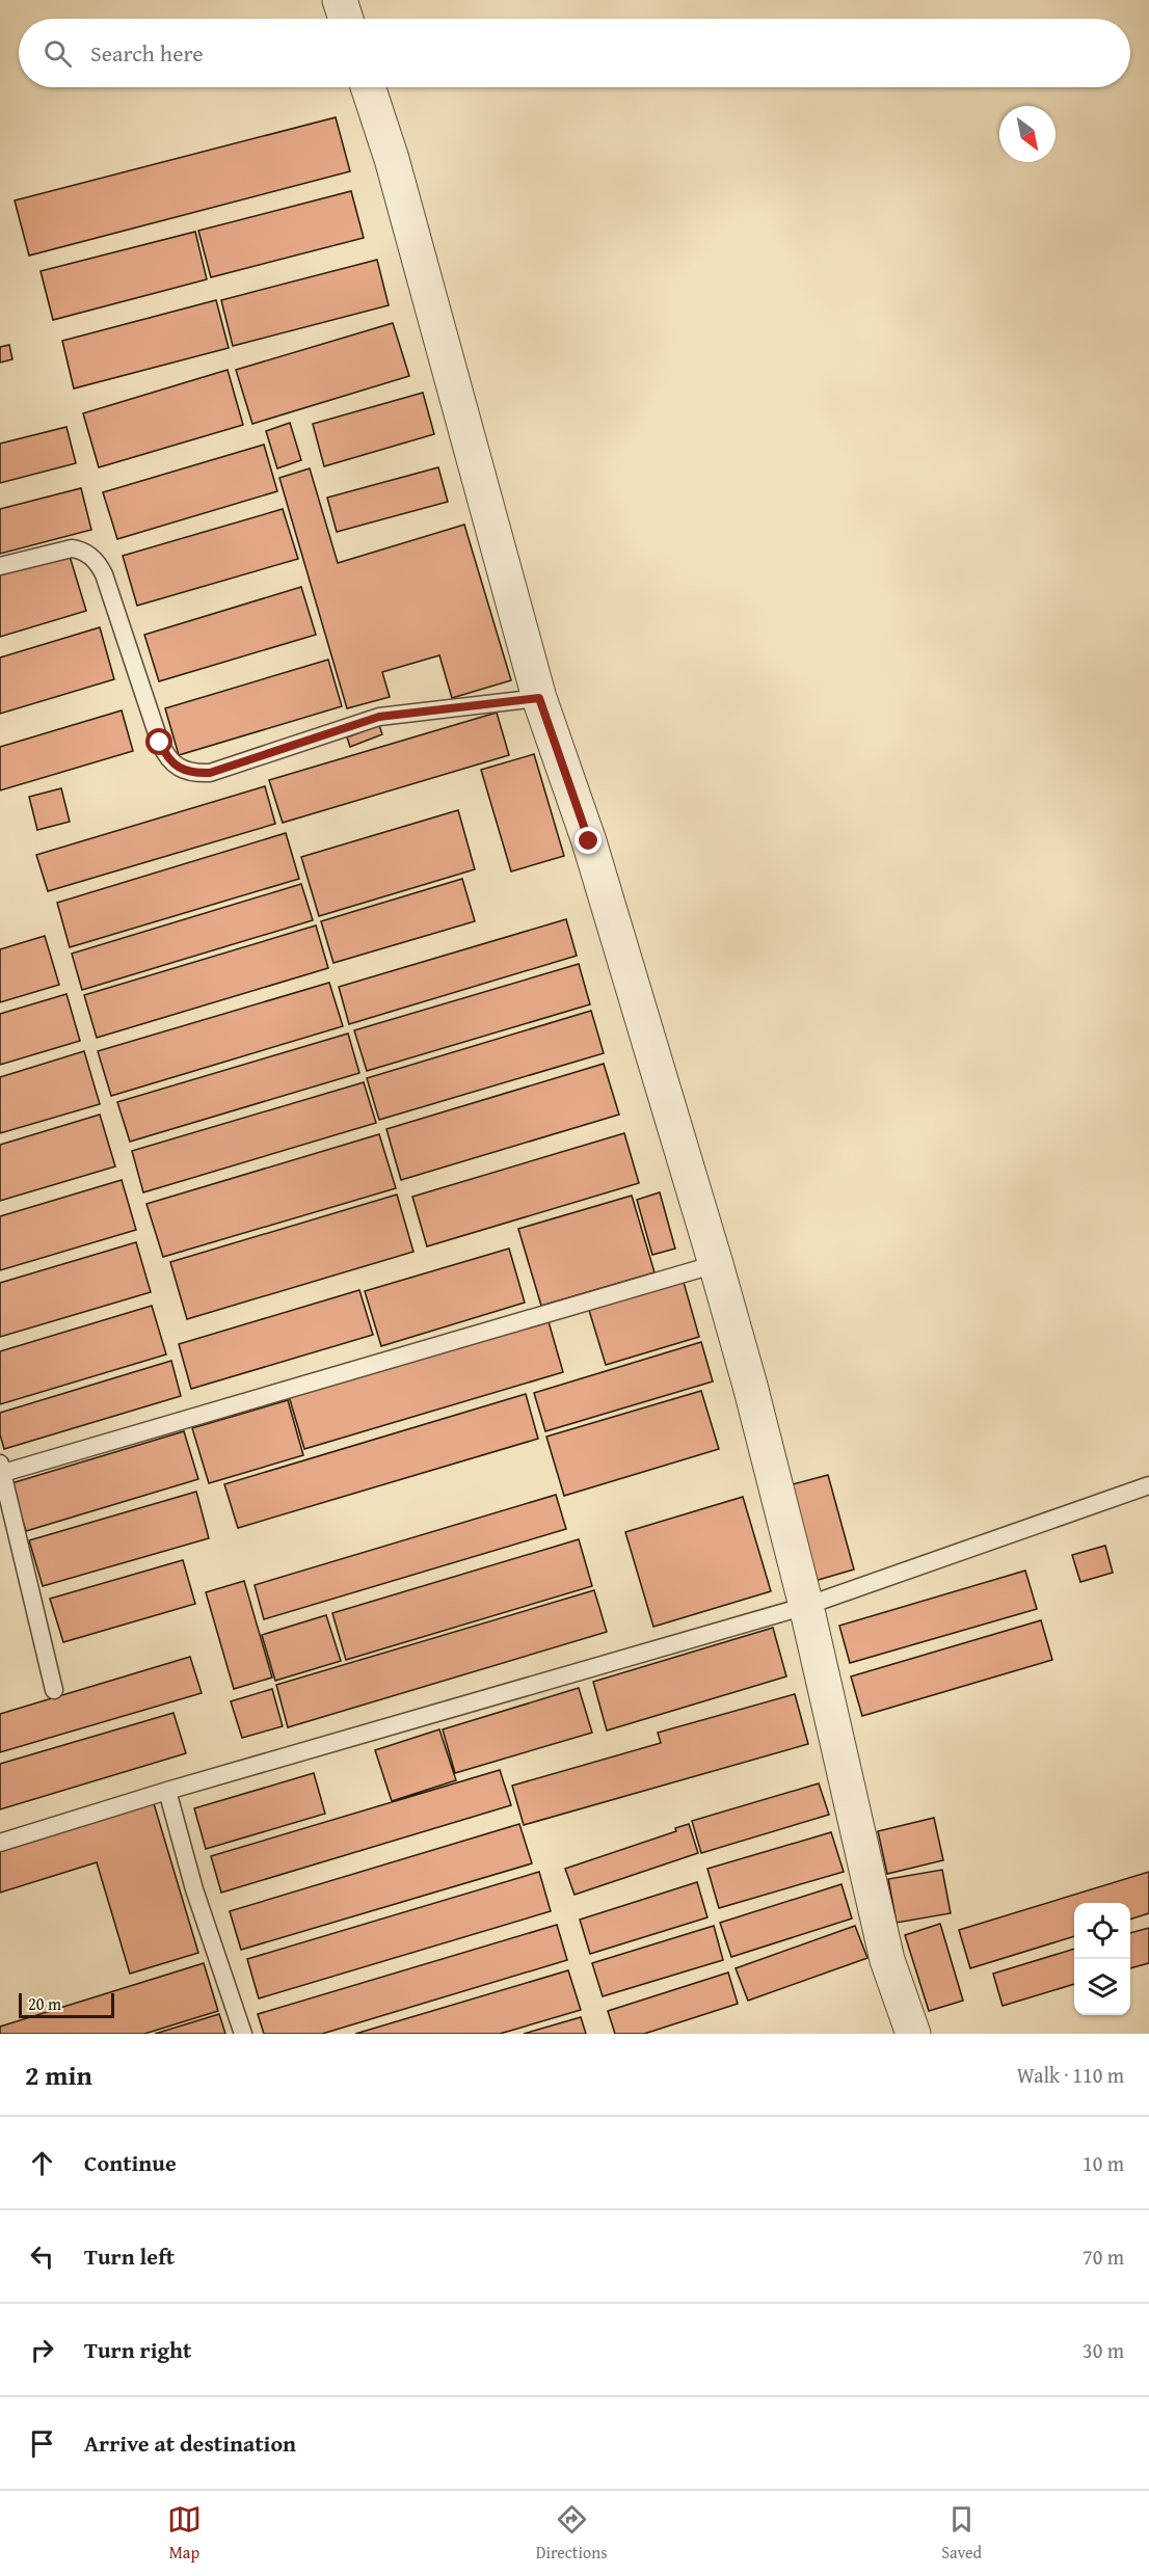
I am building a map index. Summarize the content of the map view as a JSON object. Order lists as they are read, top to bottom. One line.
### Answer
{"scale_bar":"20 m","north":"bottom right","page":{"search":"Search here","scale":"20 m","heading":["2 min","Walk · 110 m"],"list":[["Continue","10 m"],["Turn left","70 m"],["Turn right","30 m"],"Arrive at destination"],"nav":["Map","Directions","Saved"]}}
